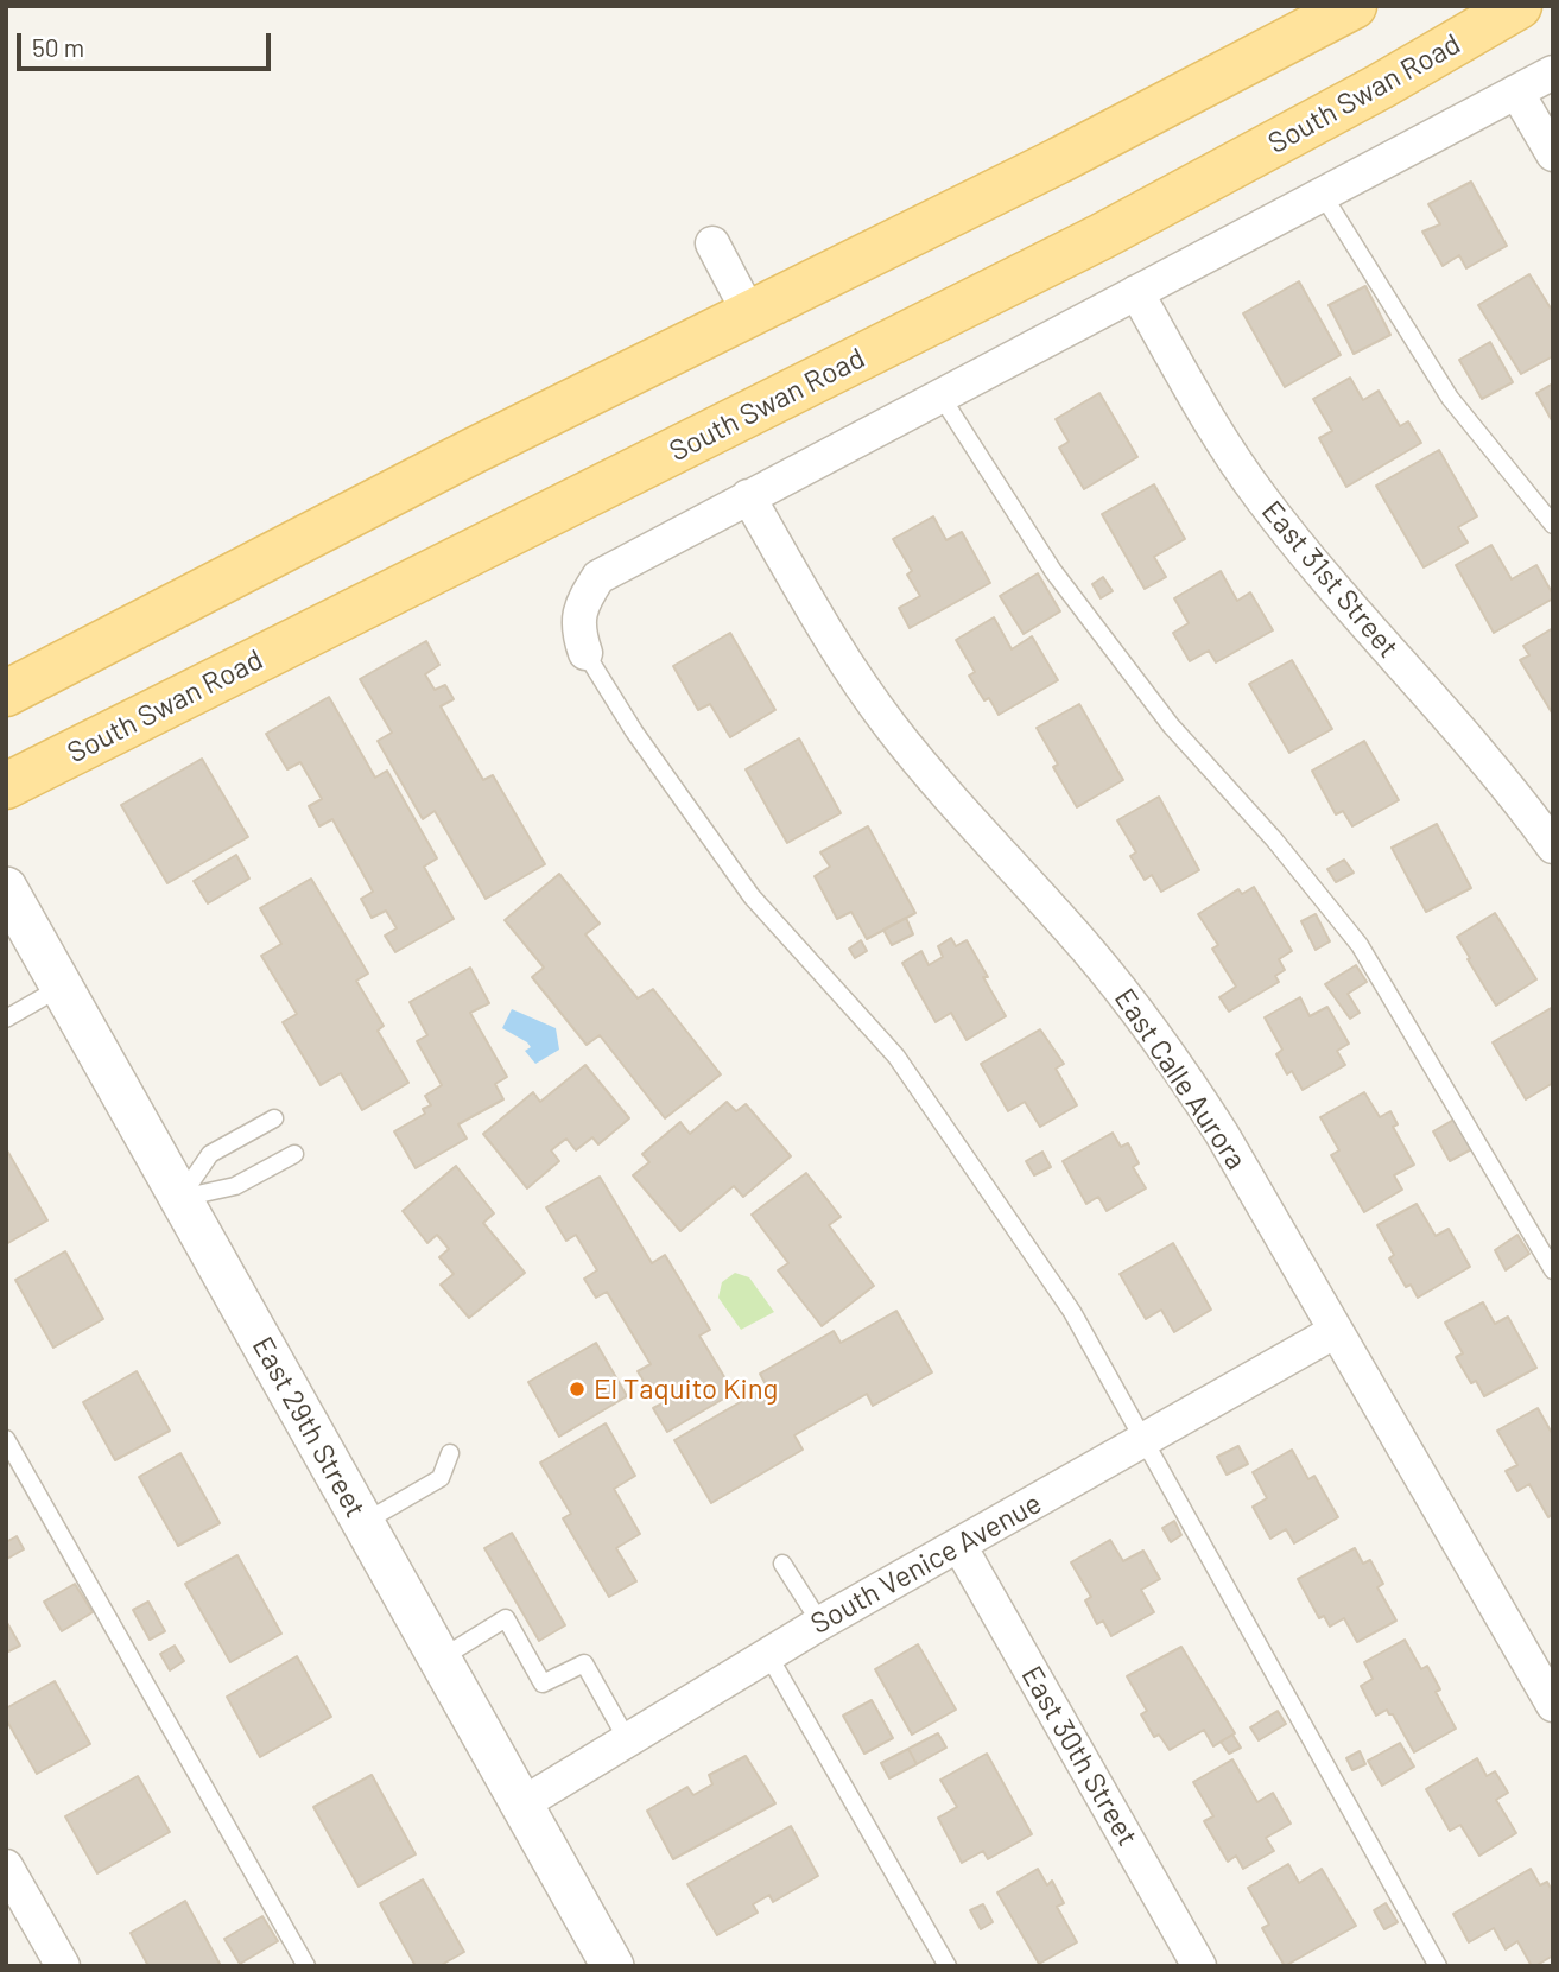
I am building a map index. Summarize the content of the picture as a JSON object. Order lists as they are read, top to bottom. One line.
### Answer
{"streets":{"main road":["South Swan Road"],"street":["East 31st Street","East Calle Aurora","East 29th Street","South Venice Avenue","East 30th Street"]},"crossings":[["East Calle Aurora","South Venice Avenue"],["East 29th Street","South Venice Avenue"],["South Venice Avenue","East 30th Street"]],"places":["El Taquito King"],"scale_bar":"50 m"}
